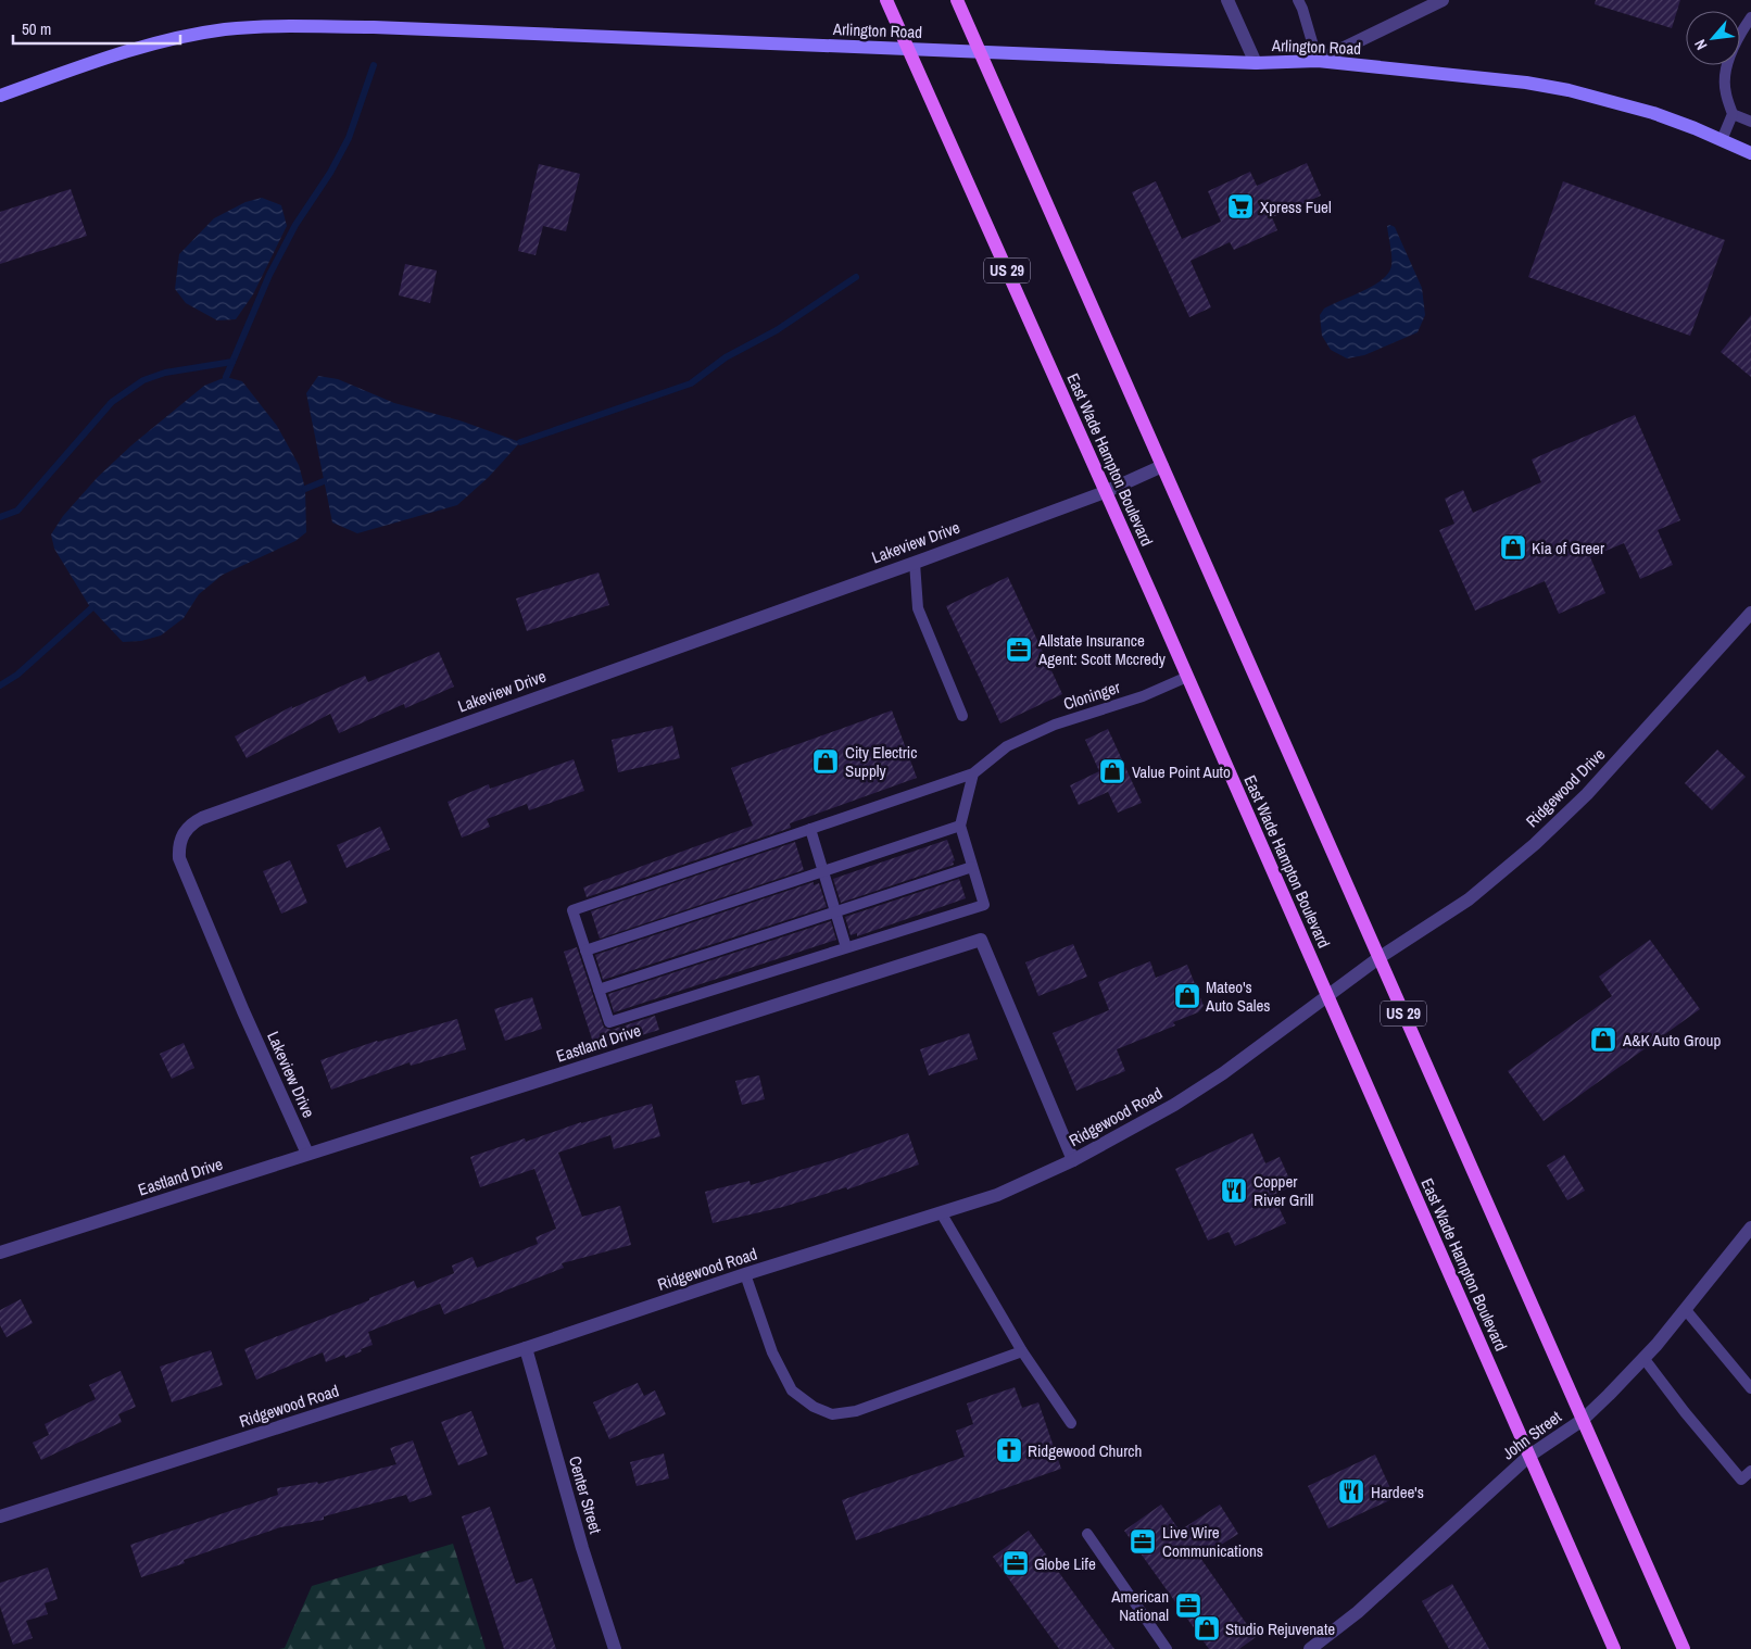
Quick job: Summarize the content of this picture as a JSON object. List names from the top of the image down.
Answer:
{
  "streets": {
    "main road": ["Arlington Road", "US 29", "East Wade Hampton Boulevard"],
    "street": [
      "Lakeview Drive",
      "Ridgewood Drive",
      "Eastland Drive",
      "Ridgewood Road",
      "John Street",
      "Center Street"
    ],
    "lane": ["Cloninger"]
  },
  "crossings": [
    ["Arlington Road", "US 29"],
    ["Arlington Road", "East Wade Hampton Boulevard"],
    ["US 29", "Lakeview Drive"],
    ["US 29", "Ridgewood Drive"],
    ["US 29", "Ridgewood Road"],
    ["US 29", "John Street"],
    ["East Wade Hampton Boulevard", "Lakeview Drive"],
    ["East Wade Hampton Boulevard", "Cloninger"],
    ["East Wade Hampton Boulevard", "Ridgewood Road"],
    ["East Wade Hampton Boulevard", "John Street"],
    ["Lakeview Drive", "Eastland Drive"],
    ["Ridgewood Drive", "Ridgewood Road"],
    ["Eastland Drive", "Ridgewood Road"],
    ["Ridgewood Road", "Center Street"]
  ],
  "places": {
    "supermarket": ["Xpress Fuel"],
    "shop": [
      "Kia of Greer",
      "City Electric Supply",
      "Value Point Auto",
      "Mateo's Auto Sales",
      "A&K Auto Group",
      "Studio Rejuvenate"
    ],
    "office": [
      "Allstate Insurance Agent: Scott Mccredy",
      "Live Wire Communications",
      "Globe Life",
      "American National"
    ],
    "restaurant": ["Copper River Grill", "Hardee's"],
    "church": ["Ridgewood Church"]
  },
  "scale_bar": "50 m",
  "north": "bottom left"
}
